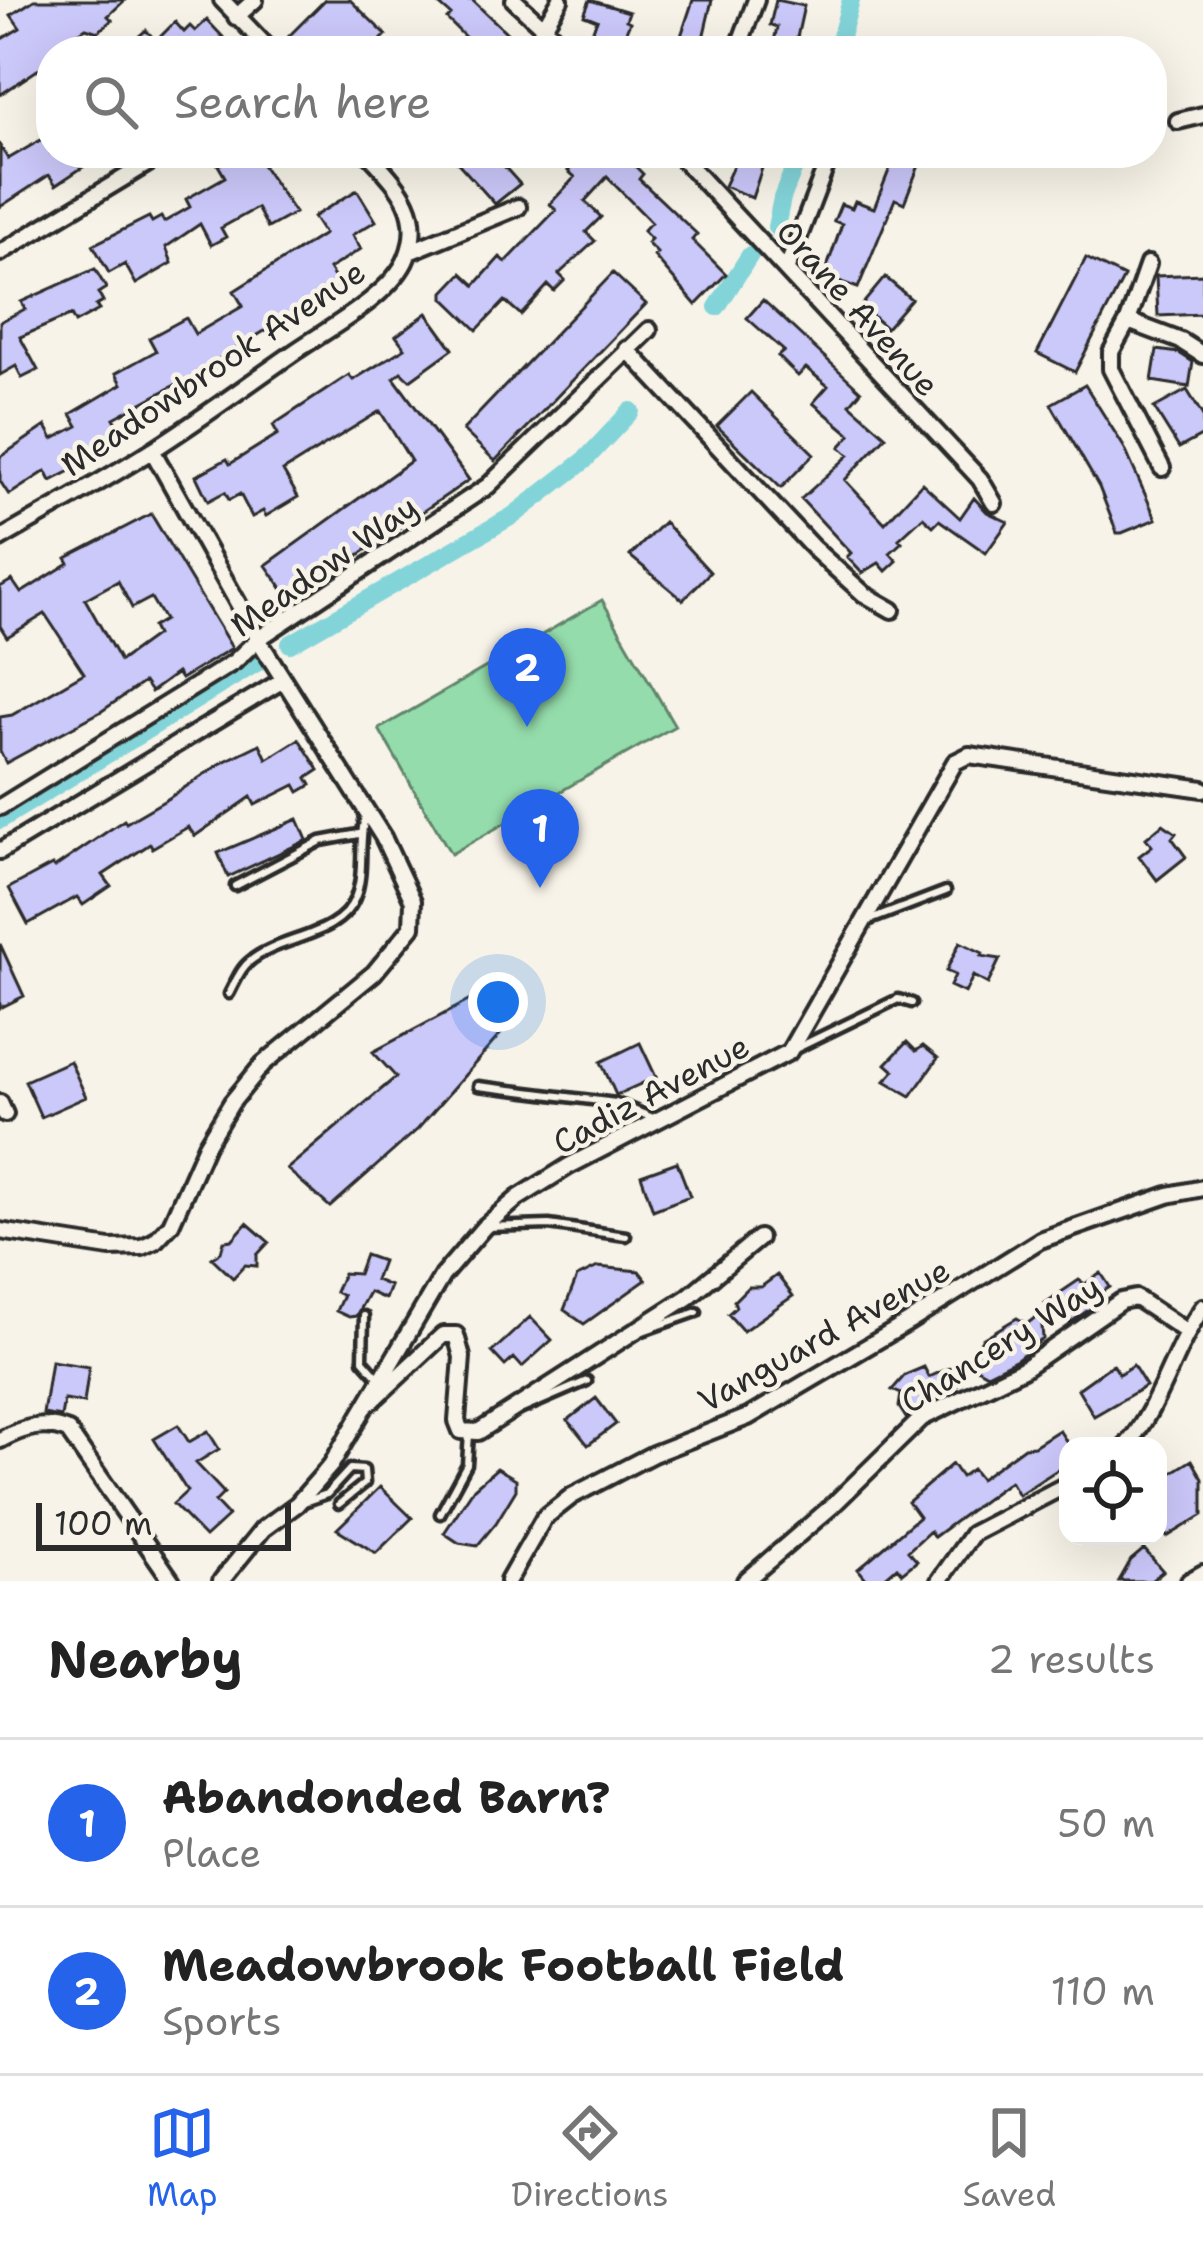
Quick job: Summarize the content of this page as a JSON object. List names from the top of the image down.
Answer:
{
  "streets": {
    "street": [
      "Orane Avenue",
      "Meadowbrook Avenue",
      "Meadow Way",
      "Cadiz Avenue",
      "Vanguard Avenue",
      "Chancery Way"
    ]
  },
  "scale_bar": "100 m",
  "page": {
    "search": "Search here",
    "pins": ["2", "1"],
    "scale": "100 m",
    "heading": ["Nearby", "2 results"],
    "list": [
      {
        "mark": "1",
        "name": "Abandonded Barn?",
        "note": "Place",
        "value": "50 m"
      },
      {
        "mark": "2",
        "name": "Meadowbrook Football Field",
        "note": "Sports",
        "value": "110 m"
      }
    ],
    "nav": ["Map", "Directions", "Saved"]
  }
}
